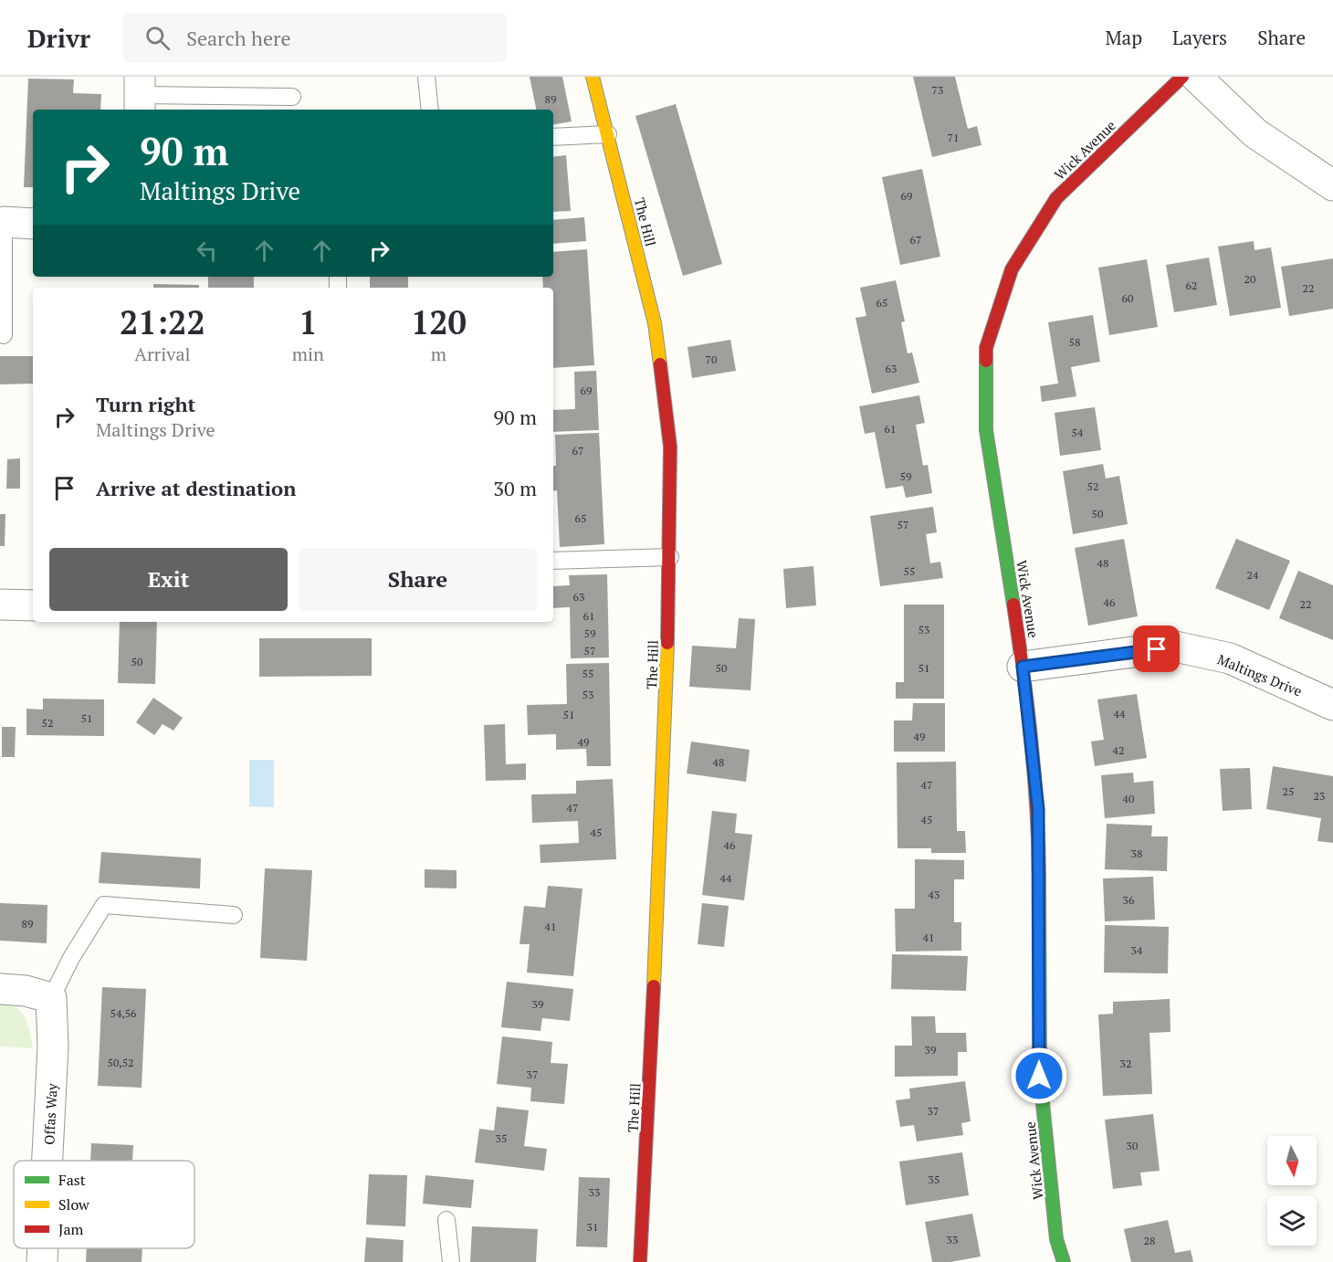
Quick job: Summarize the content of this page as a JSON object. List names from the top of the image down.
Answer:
{
  "streets": {
    "street": [
      "Wick Avenue",
      "The Hill",
      "Maltings Drive",
      "Offas Way"
    ]
  },
  "crossings": [
    ["Wick Avenue", "Maltings Drive"]
  ],
  "house_numbers": [
    "73",
    "89",
    "71",
    "69",
    "67",
    "20",
    "62",
    "22",
    "60",
    "65",
    "58",
    "70",
    "63",
    "69",
    "61",
    "54",
    "67",
    "59",
    "52",
    "50",
    "65",
    "57",
    "48",
    "55",
    "24",
    "63",
    "46",
    "22",
    "61",
    "53",
    "59",
    "57",
    "50",
    "50",
    "51",
    "55",
    "53",
    "44",
    "51",
    "51",
    "52",
    "49",
    "49",
    "42",
    "48",
    "47",
    "25",
    "23",
    "40",
    "47",
    "45",
    "45",
    "46",
    "38",
    "44",
    "43",
    "36",
    "89",
    "41",
    "41",
    "34",
    "39",
    "54,56",
    "39",
    "50,52",
    "32",
    "37",
    "37",
    "35",
    "30",
    "35",
    "33",
    "31",
    "33",
    "28"
  ],
  "legend": ["Fast", "Slow", "Jam"],
  "north": "bottom",
  "page": {
    "header": "Drivr",
    "search": "Search here",
    "nav": ["Map", "Layers", "Share"],
    "turn": ["90 m", "Maltings Drive"],
    "eta": [
      "21:22",
      "Arrival",
      "1",
      "min",
      "120",
      "m"
    ],
    "list": [
      {
        "name": "Turn right",
        "note": "Maltings Drive",
        "value": "90 m"
      },
      {
        "name": "Arrive at destination",
        "value": "30 m"
      }
    ],
    "buttons": ["Exit", "Share"]
  }
}
